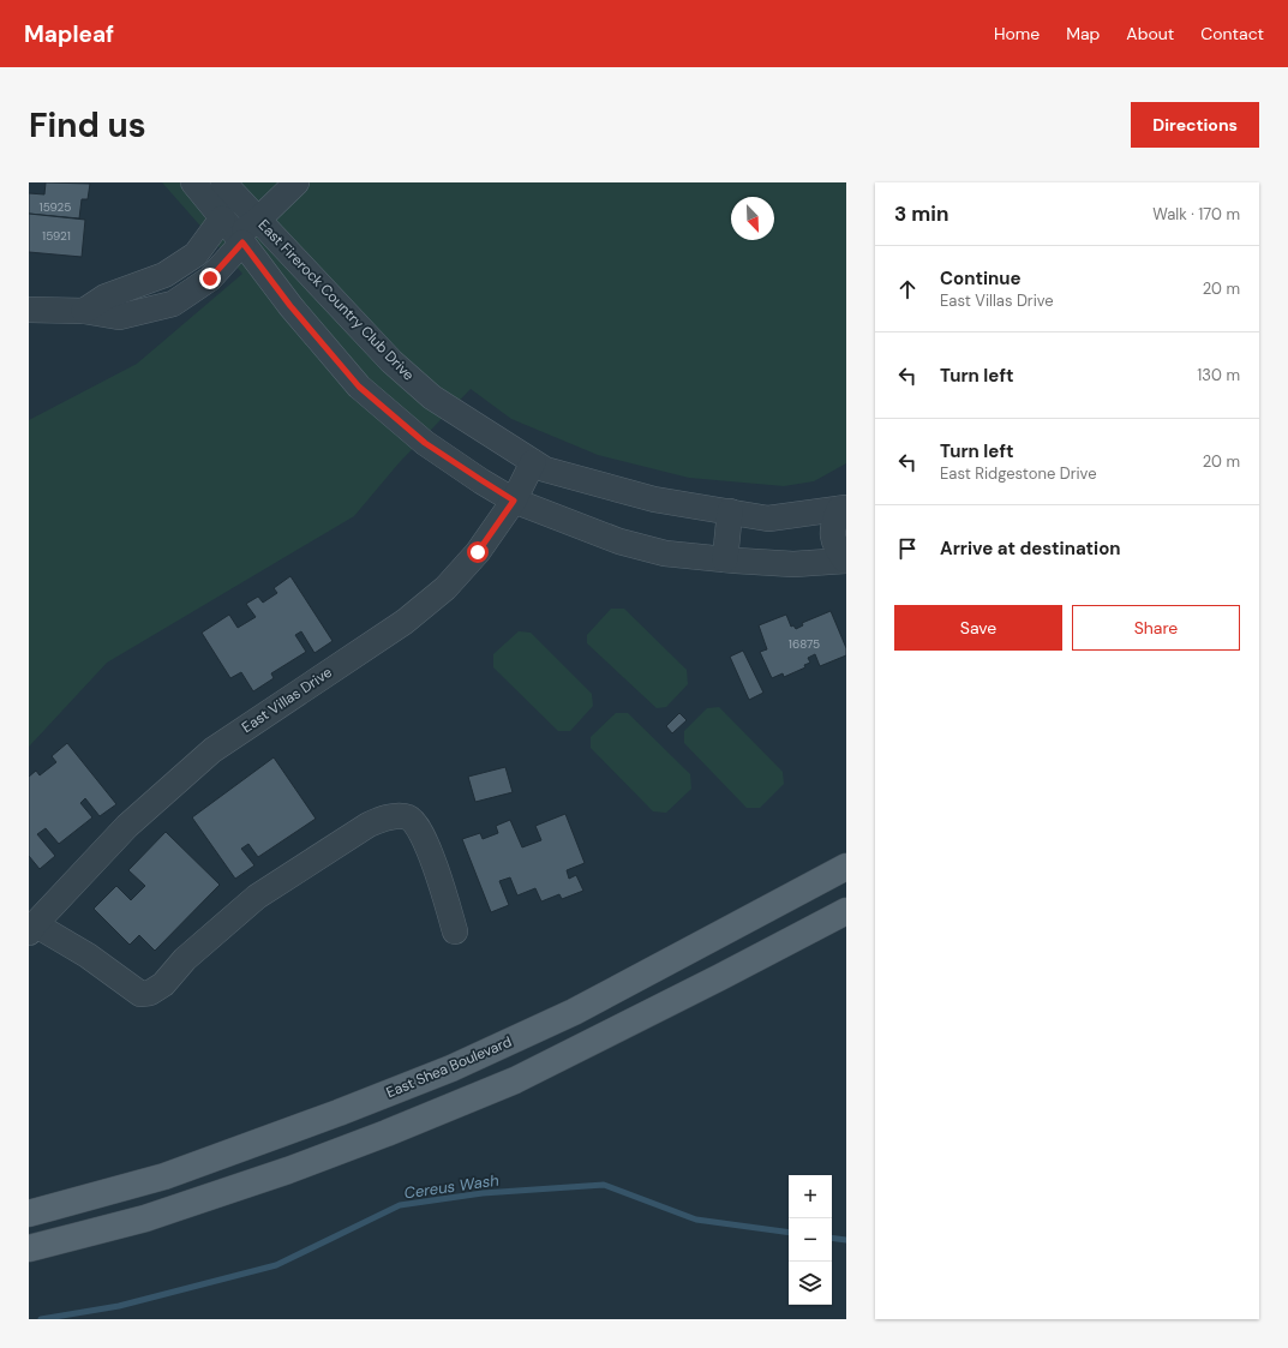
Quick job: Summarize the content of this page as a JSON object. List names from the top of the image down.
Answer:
{
  "streets": {
    "main road": ["East Shea Boulevard"],
    "street": ["East Firerock Country Club Drive", "East Villas Drive"]
  },
  "crossings": [
    ["East Firerock Country Club Drive", "East Villas Drive"]
  ],
  "water": ["Cereus Wash"],
  "house_numbers": ["15925", "15921", "16875"],
  "north": "bottom right",
  "page": {
    "header": "Mapleaf",
    "nav": [
      "Home",
      "Map",
      "About",
      "Contact"
    ],
    "buttons": [
      "Directions",
      ["Save", "Share"]
    ],
    "title": "Find us",
    "heading": ["3 min", "Walk · 170 m"],
    "list": [
      ["Continue", "East Villas Drive", "20 m"],
      ["Turn left", "130 m"],
      ["Turn left", "East Ridgestone Drive", "20 m"],
      "Arrive at destination"
    ],
    "map_buttons": ["+", "−"]
  }
}
